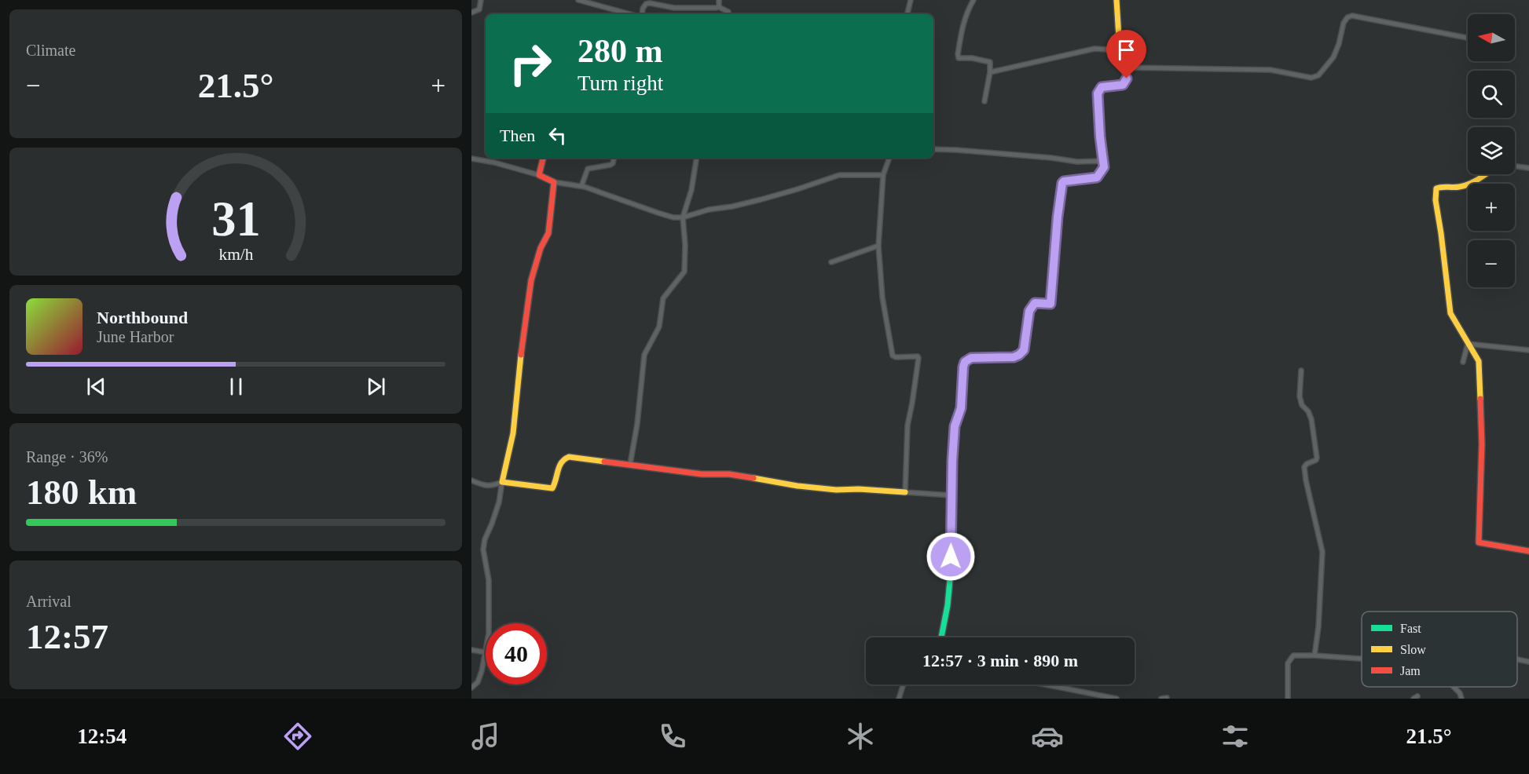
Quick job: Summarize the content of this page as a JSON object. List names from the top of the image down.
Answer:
{
  "legend": ["Fast", "Slow", "Jam"],
  "north": "left",
  "page": {
    "tile": [
      "Climate",
      ["Range · 36%", "180 km"],
      ["Arrival", "12:57"]
    ],
    "map_buttons": ["+", "−"],
    "turn": ["280 m", "Turn right"],
    "heat": ["−", "21.5°", "+"],
    "then": "Then",
    "song": ["Northbound", "June Harbor"],
    "limit": "40",
    "trip": "12:57 · 3 min · 890 m",
    "tabs": ["12:54", "21.5°"],
    "gauge": ["31", "km/h"]
  }
}
